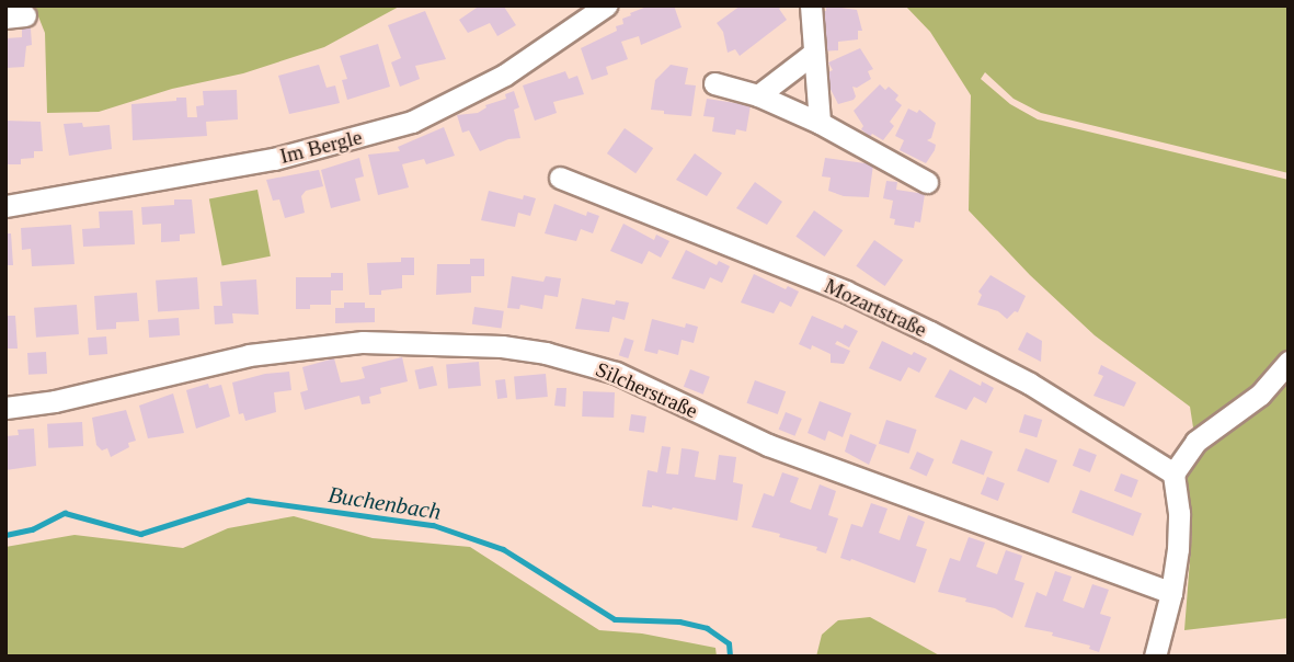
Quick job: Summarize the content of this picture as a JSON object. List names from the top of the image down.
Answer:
{
  "streets": {
    "street": ["Im Bergle", "Mozartstraße", "Silcherstraße"]
  },
  "water": ["Buchenbach"]
}
